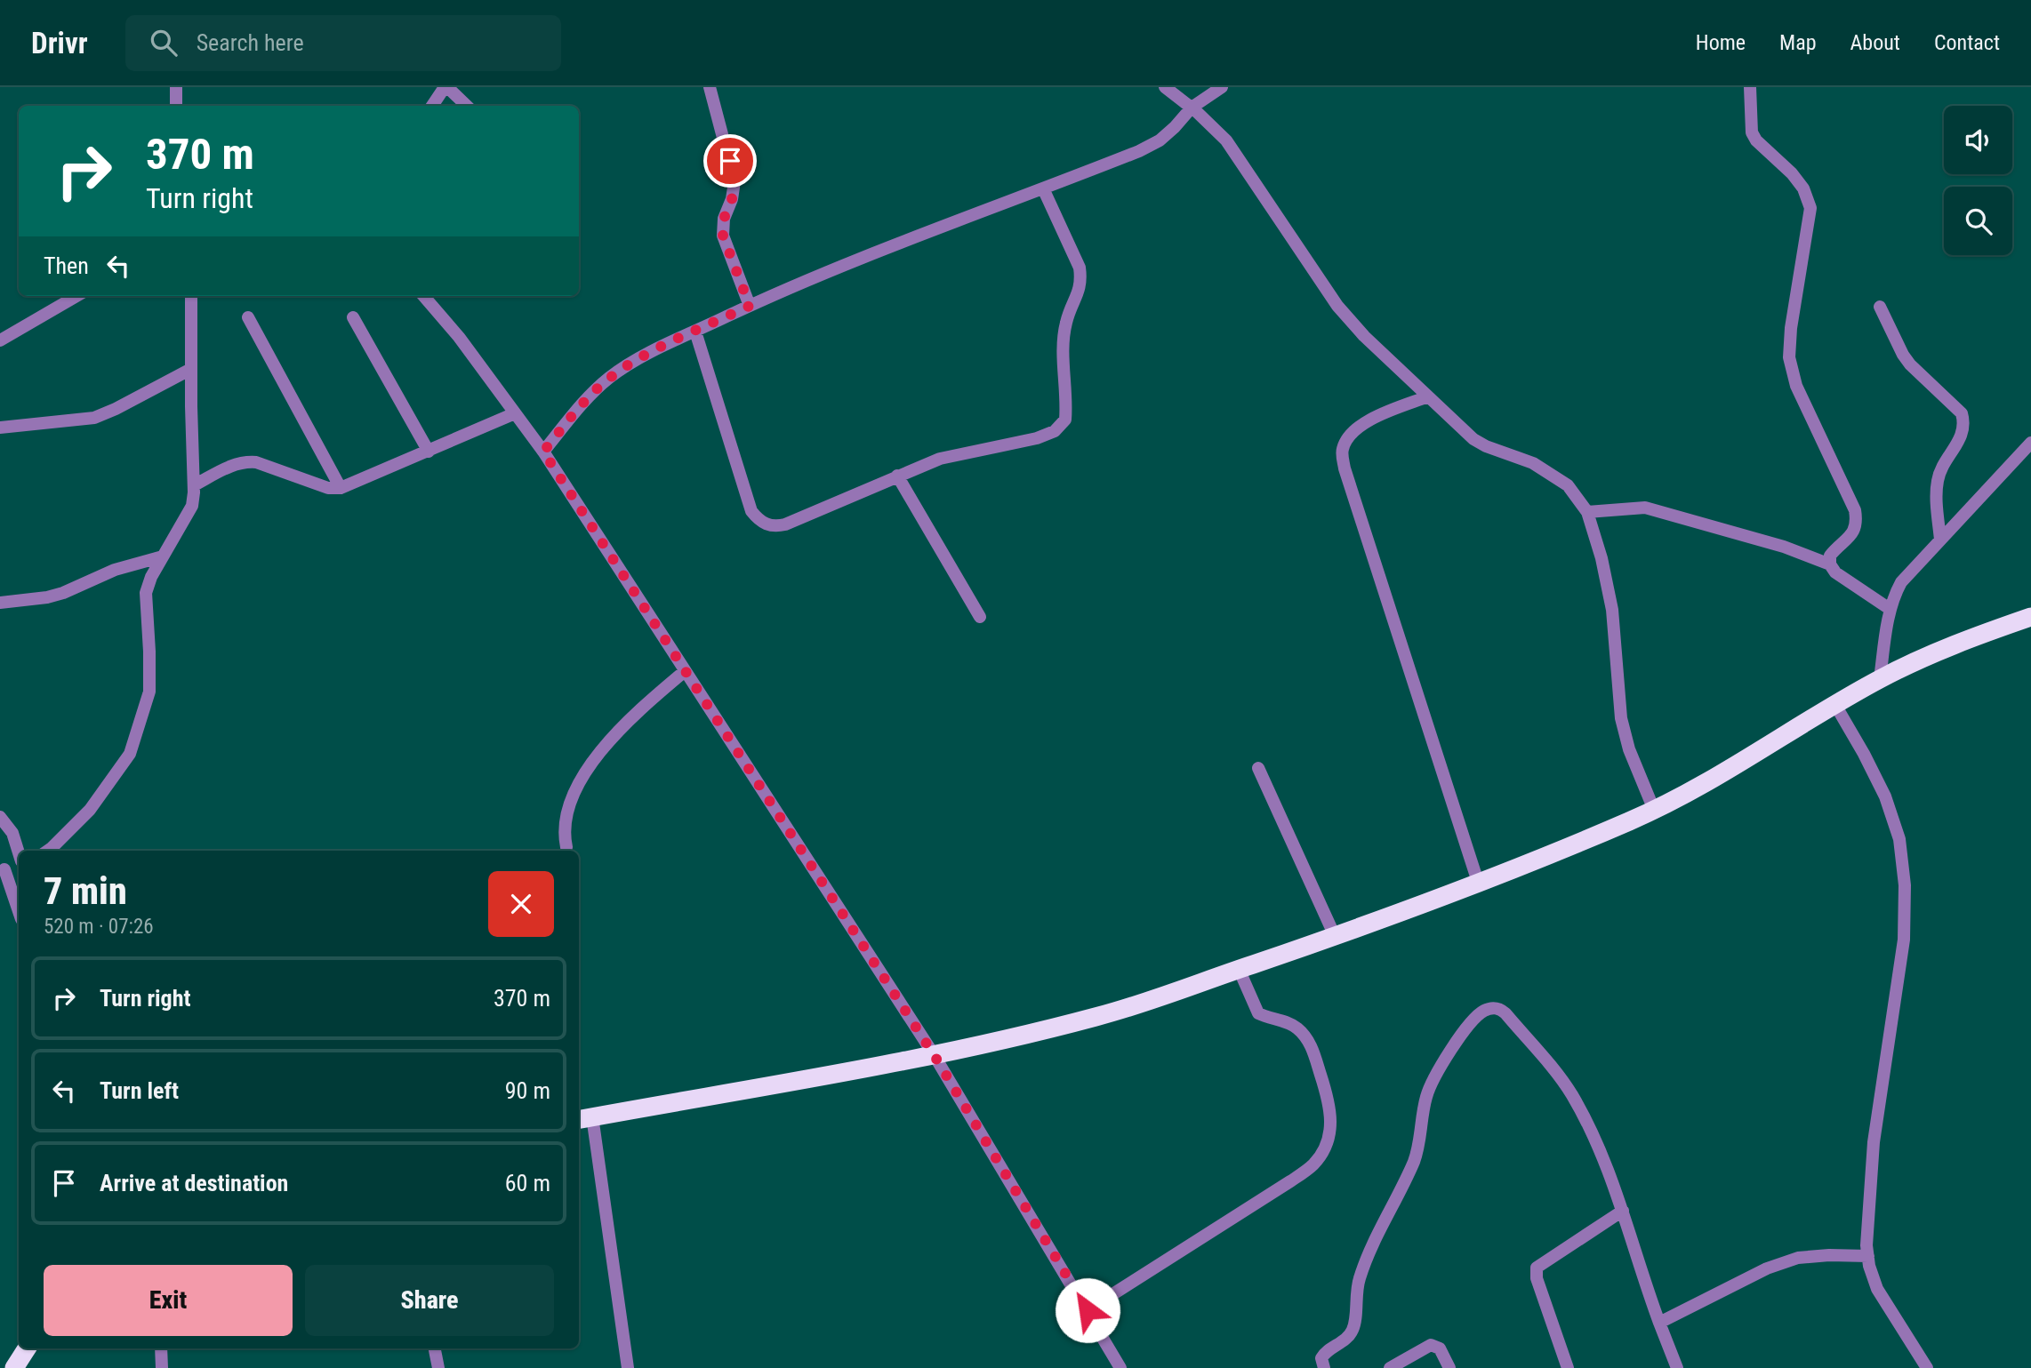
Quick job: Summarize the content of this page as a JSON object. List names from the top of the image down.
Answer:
{
  "page": {
    "header": "Drivr",
    "search": "Search here",
    "nav": [
      "Home",
      "Map",
      "About",
      "Contact"
    ],
    "turn": ["370 m", "Turn right"],
    "then": "Then",
    "heading": ["7 min", "520 m · 07:26"],
    "list": [
      {
        "name": "Turn right",
        "value": "370 m"
      },
      {
        "name": "Turn left",
        "value": "90 m"
      },
      {
        "name": "Arrive at destination",
        "value": "60 m"
      }
    ],
    "buttons": ["Exit", "Share"]
  }
}
